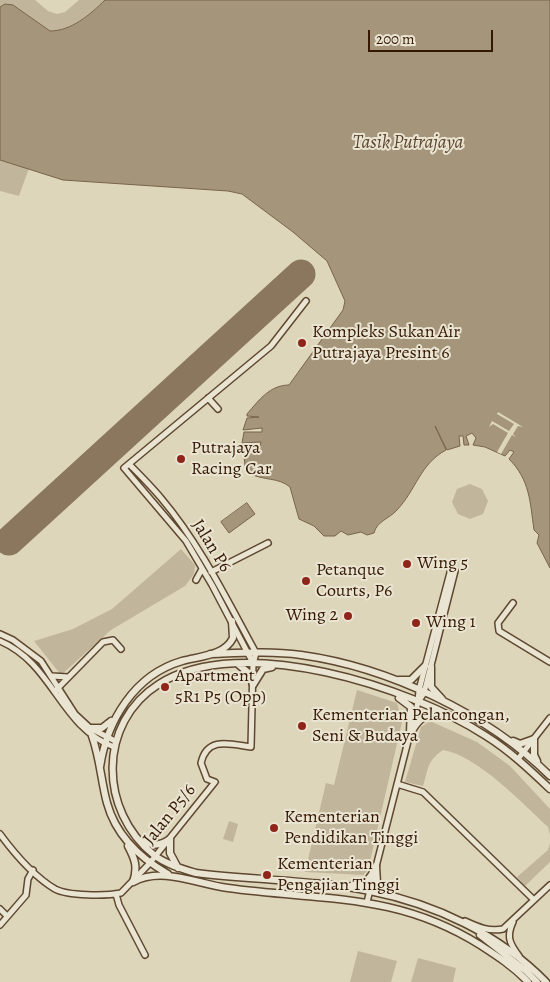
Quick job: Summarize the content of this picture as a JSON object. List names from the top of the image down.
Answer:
{
  "streets": {
    "street": ["Jalan P6", "Jalan P5/6"]
  },
  "crossings": [
    ["Jalan P6", "Jalan P5/6"]
  ],
  "water": ["Tasik Putrajaya"],
  "places": [
    "Kompleks Sukan Air Putrajaya Presint 6",
    "Putrajaya Racing Car",
    "Wing 5",
    "Petanque Courts, P6",
    "Wing 2",
    "Wing 1",
    "Apartment 5R1 P5 (Opp)",
    "Kementerian Pelancongan, Seni & Budaya",
    "Kementerian Pendidikan Tinggi",
    "Kementerian Pengajian Tinggi"
  ],
  "scale_bar": "200 m"
}
